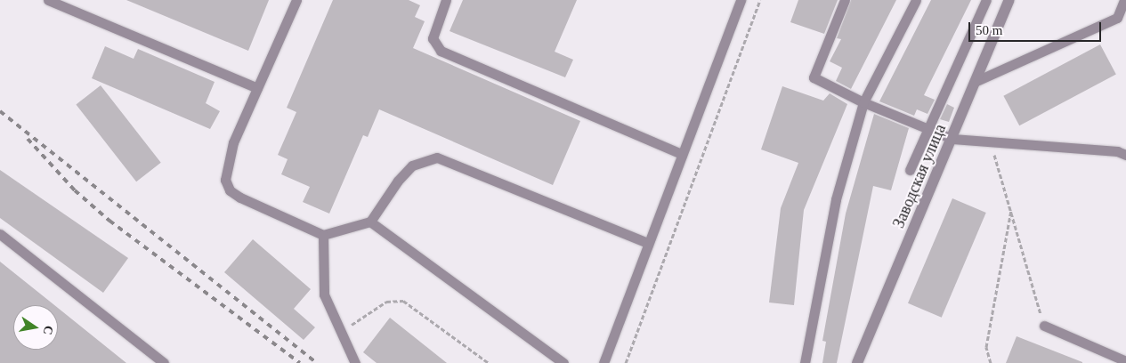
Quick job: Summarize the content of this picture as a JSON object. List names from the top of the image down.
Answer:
{
  "streets": {
    "street": ["Заводская улица"]
  },
  "scale_bar": "50 m",
  "north": "right"
}
